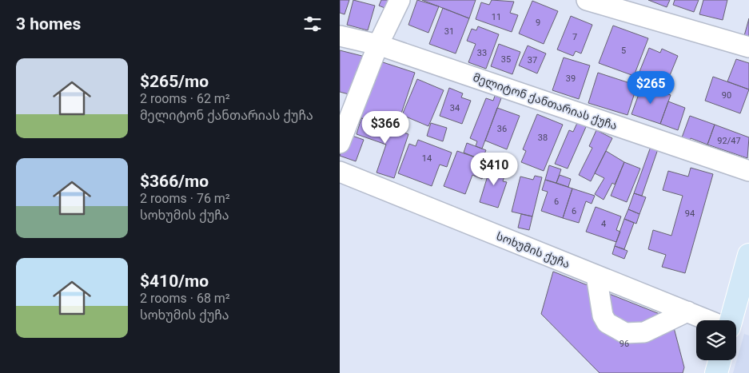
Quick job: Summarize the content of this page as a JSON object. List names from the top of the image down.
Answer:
{
  "streets": {
    "street": ["მელიტონ ქანთარიას ქუჩა", "სოხუმის ქუჩა"]
  },
  "house_numbers": [
    "11",
    "9",
    "31",
    "7",
    "5",
    "33",
    "35",
    "37",
    "39",
    "90",
    "34",
    "36",
    "38",
    "92/47",
    "14",
    "6",
    "6",
    "94",
    "4",
    "96"
  ],
  "page": {
    "heading": "3 homes",
    "list": [
      {
        "name": "$265/mo",
        "note": "2 rooms · 62 m² · მელიტონ ქანთარიას ქუჩა"
      },
      {
        "name": "$366/mo",
        "note": "2 rooms · 76 m² · სოხუმის ქუჩა"
      },
      {
        "name": "$410/mo",
        "note": "2 rooms · 68 m² · სოხუმის ქუჩა"
      }
    ],
    "price": ["$265", "$366", "$410"]
  }
}
